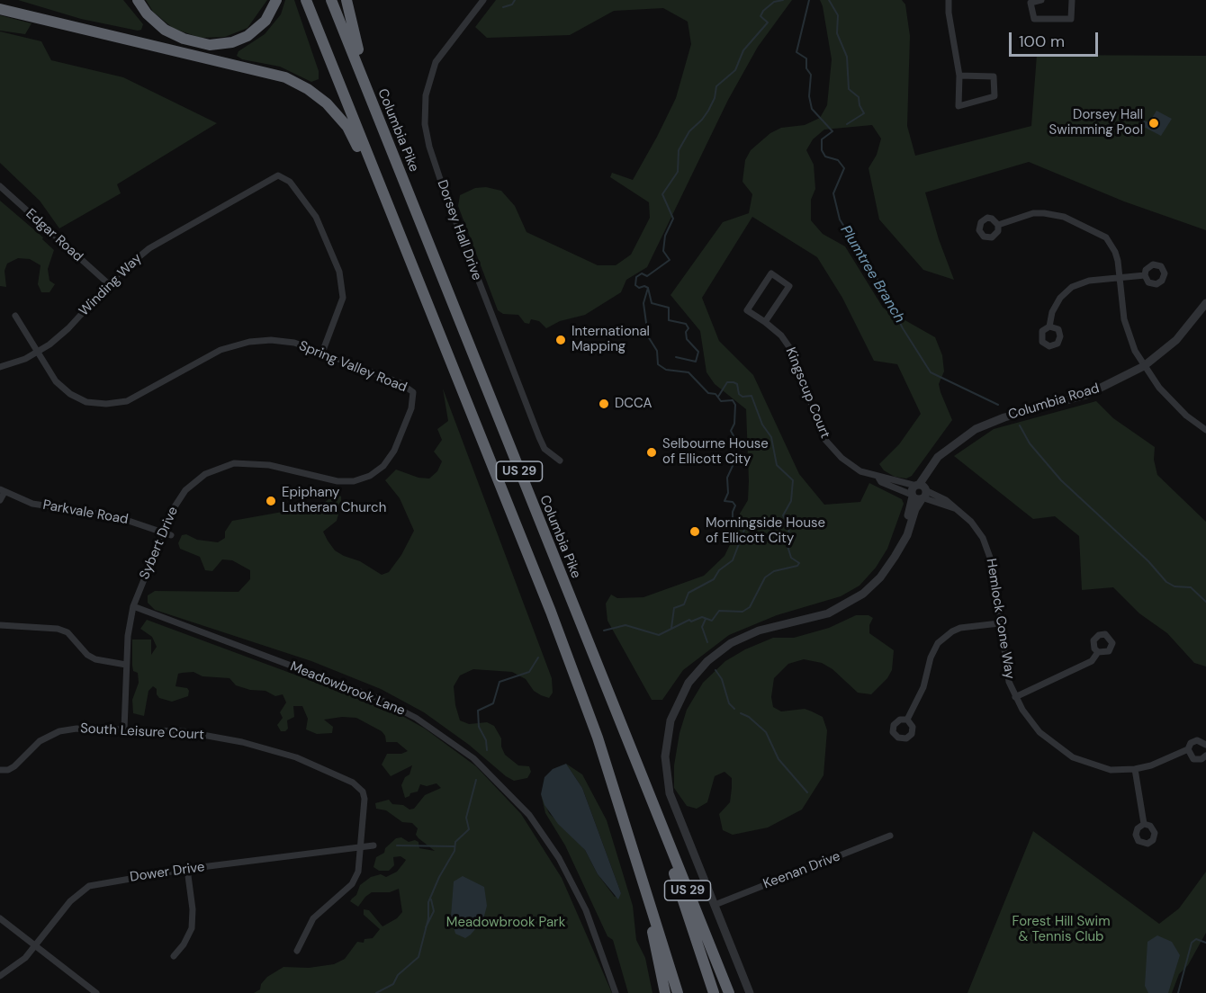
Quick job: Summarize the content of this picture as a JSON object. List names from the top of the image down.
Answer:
{
  "streets": {
    "highway": ["Columbia Pike", "US 29"],
    "street": [
      "Dorsey Hall Drive",
      "Edgar Road",
      "Winding Way",
      "Spring Valley Road",
      "Kingscup Court",
      "Columbia Road",
      "Parkvale Road",
      "Sybert Drive",
      "Hemlock Cone Way",
      "Meadowbrook Lane",
      "South Leisure Court",
      "Keenan Drive",
      "Dower Drive"
    ]
  },
  "crossings": [
    ["Edgar Road", "Winding Way"],
    ["Winding Way", "Spring Valley Road"],
    ["Spring Valley Road", "Sybert Drive"],
    ["Kingscup Court", "Columbia Road"],
    ["Kingscup Court", "Hemlock Cone Way"],
    ["Columbia Road", "Hemlock Cone Way"],
    ["Columbia Road", "Keenan Drive"],
    ["Parkvale Road", "Sybert Drive"],
    ["Sybert Drive", "Meadowbrook Lane"],
    ["Sybert Drive", "South Leisure Court"],
    ["South Leisure Court", "Dower Drive"]
  ],
  "water": ["Plumtree Branch"],
  "parks": ["Forest Hill Swim & Tennis Club", "Meadowbrook Park"],
  "places": [
    "Dorsey Hall Swimming Pool",
    "International Mapping",
    "DCCA",
    "Selbourne House of Ellicott City",
    "Epiphany Lutheran Church",
    "Morningside House of Ellicott City"
  ],
  "scale_bar": "100 m"
}
